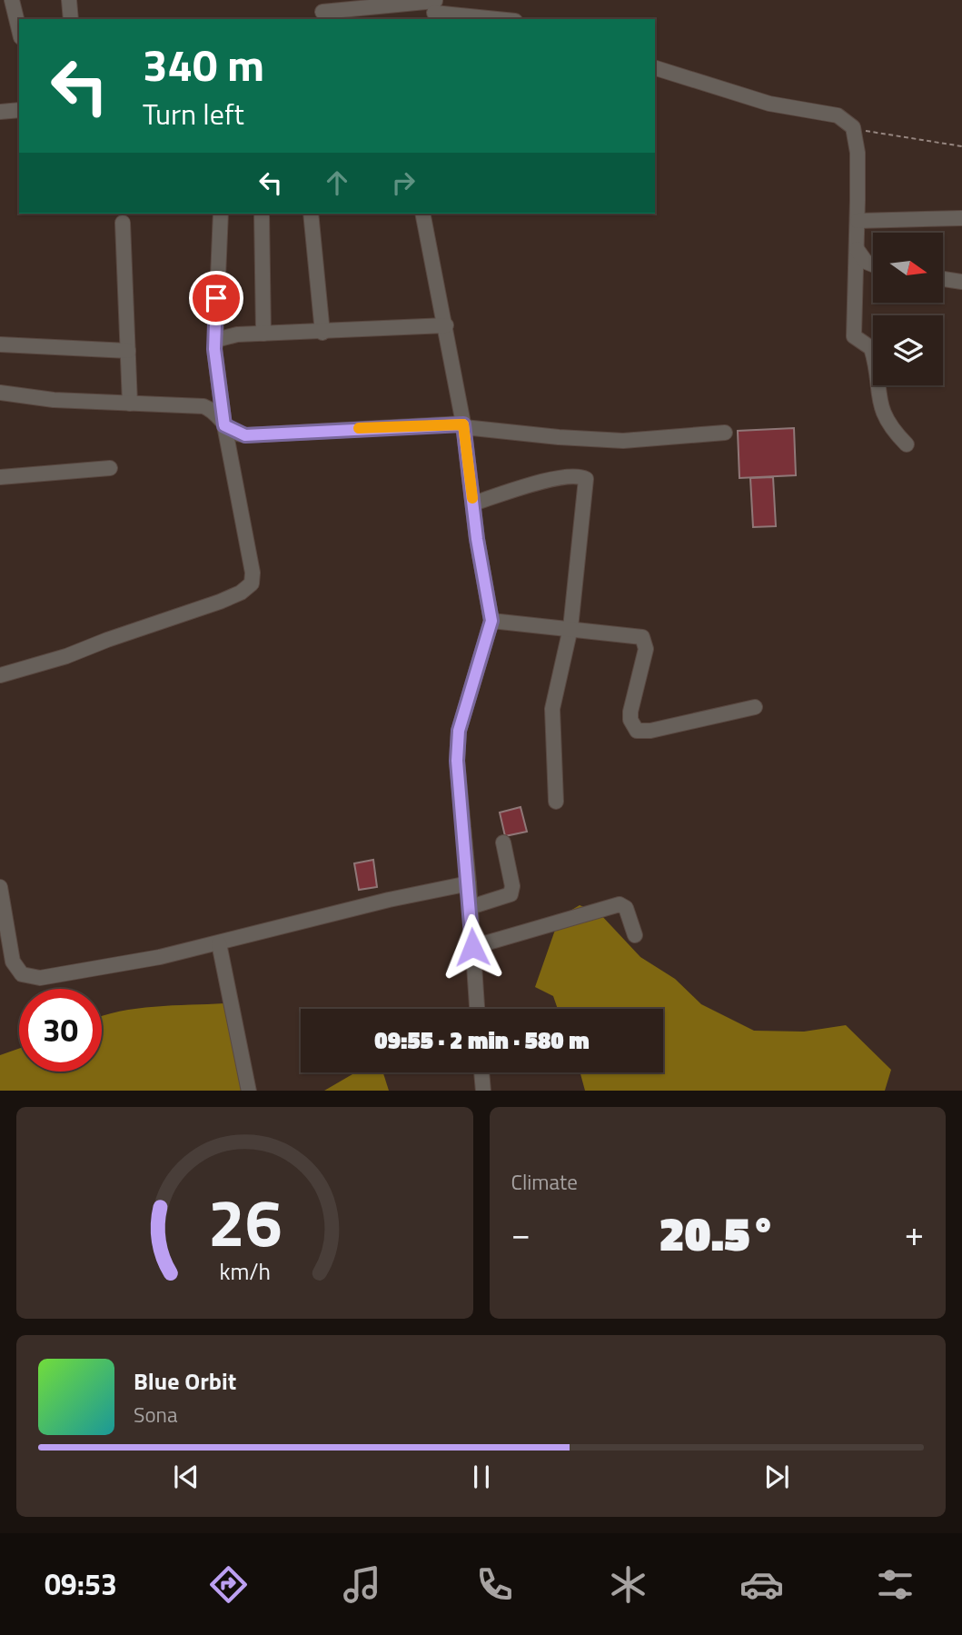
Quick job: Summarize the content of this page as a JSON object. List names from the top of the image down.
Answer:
{
  "north": "right",
  "page": {
    "turn": ["340 m", "Turn left"],
    "limit": "30",
    "trip": "09:55 · 2 min · 580 m",
    "tile": "Climate",
    "heat": ["−", "20.5°", "+"],
    "song": ["Blue Orbit", "Sona"],
    "tabs": "09:53",
    "gauge": ["26", "km/h"]
  }
}
